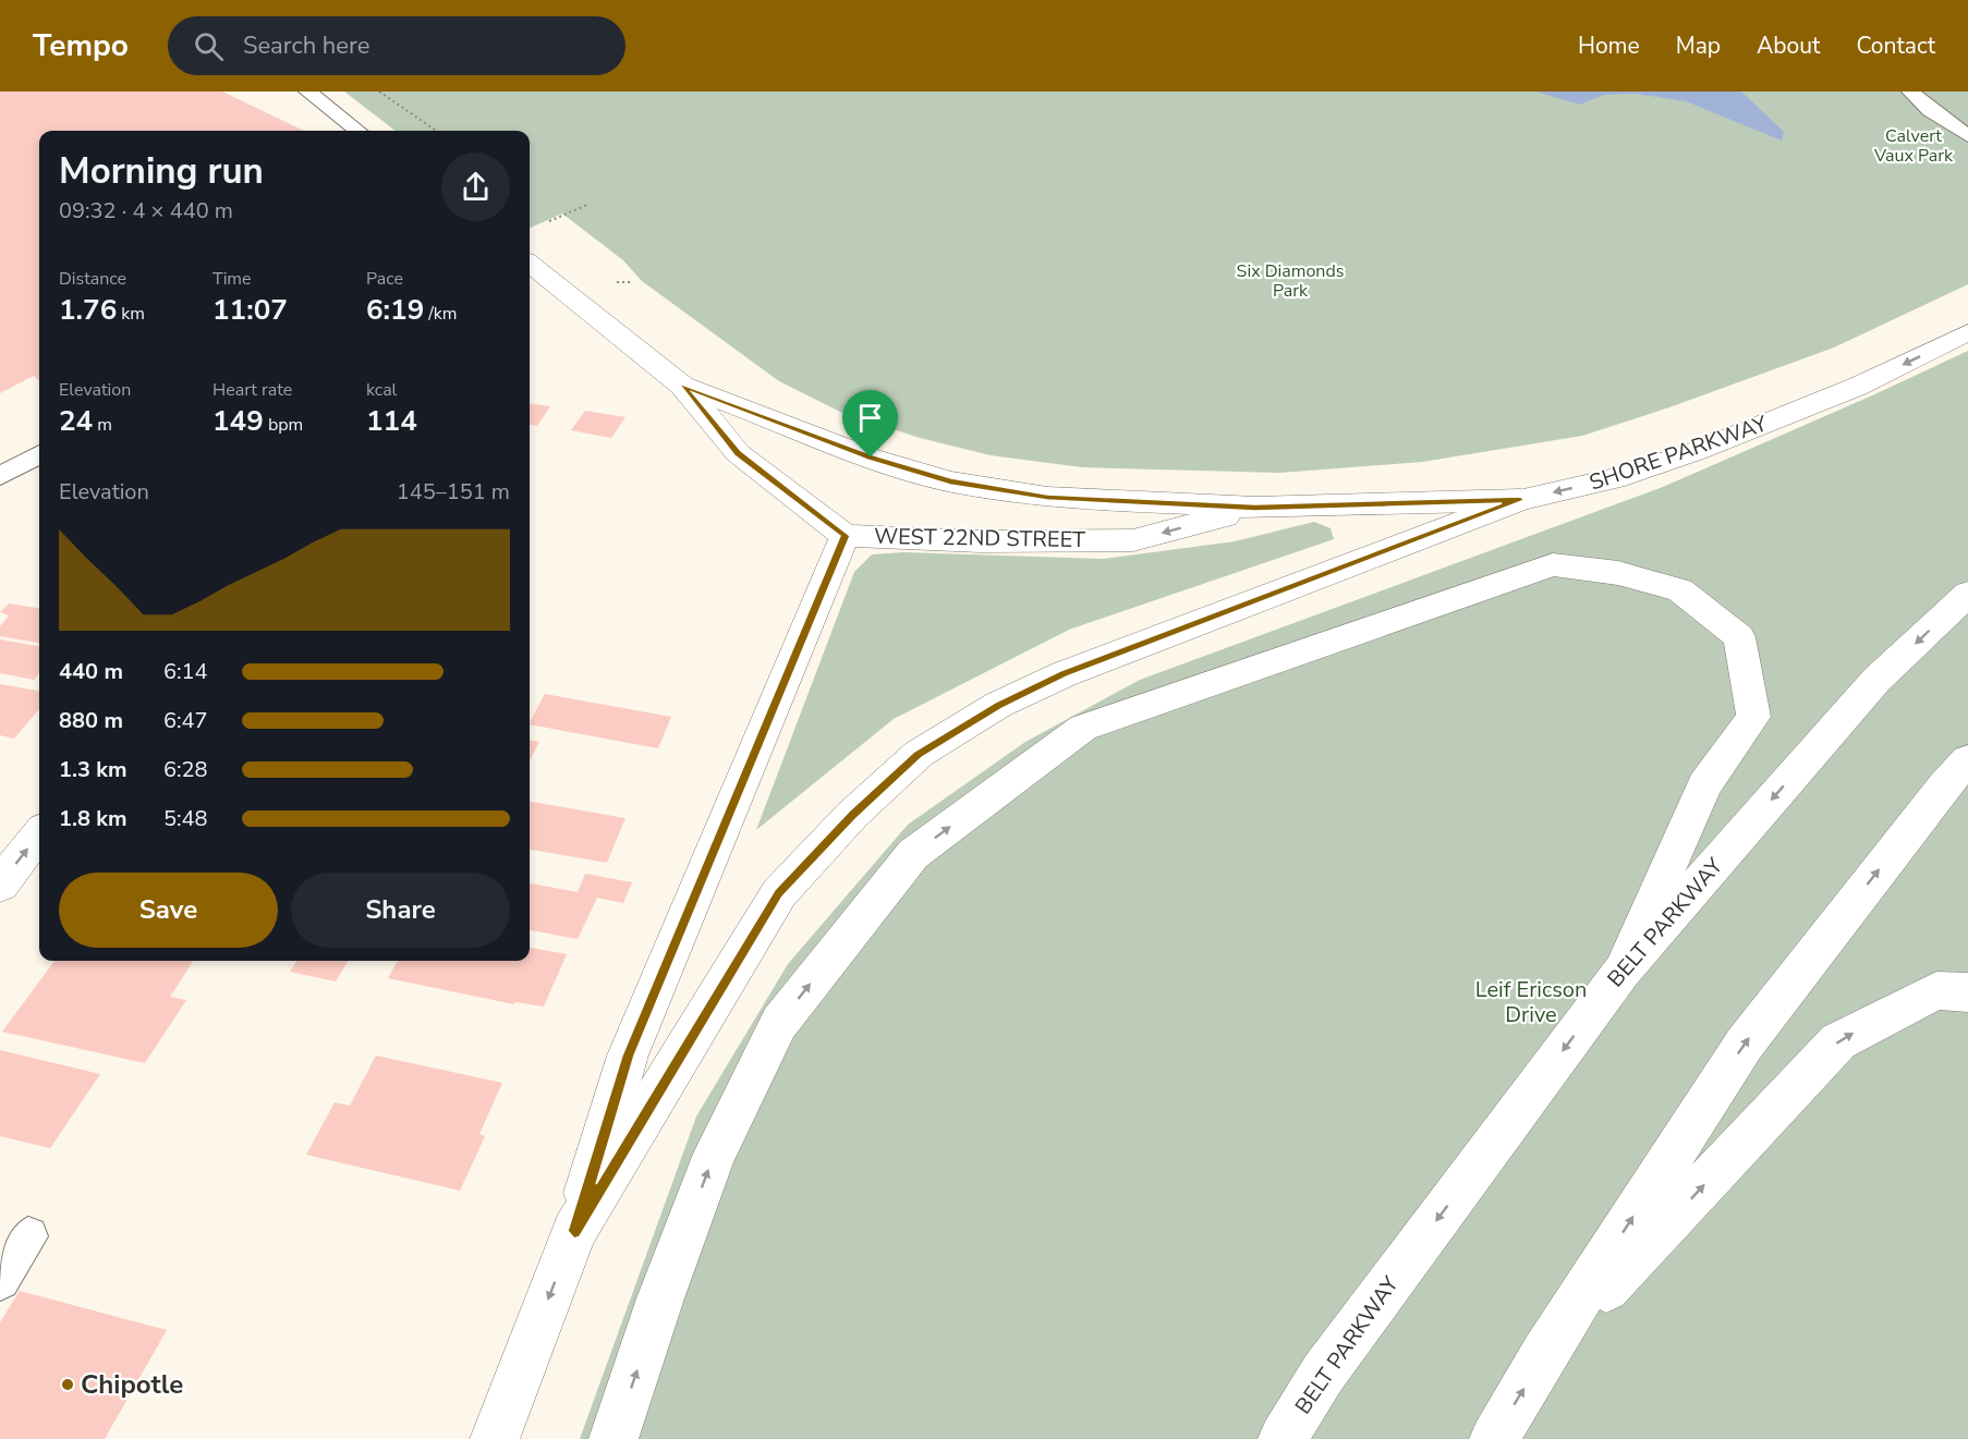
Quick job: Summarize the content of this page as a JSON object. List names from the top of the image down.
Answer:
{
  "streets": {
    "main road": ["SHORE PARKWAY", "WEST 22ND STREET", "BELT PARKWAY"]
  },
  "crossings": [
    ["SHORE PARKWAY", "WEST 22ND STREET"]
  ],
  "parks": ["Calvert Vaux Park", "Six Diamonds Park", "Leif Ericson Drive"],
  "places": ["Chipotle"],
  "page": {
    "header": "Tempo",
    "search": "Search here",
    "nav": [
      "Home",
      "Map",
      "About",
      "Contact"
    ],
    "heading": ["Morning run", "09:32 · 4 × 440 m"],
    "stats": [
      ["Distance", "1.76 km"],
      ["Time", "11:07"],
      ["Pace", "6:19 /km"],
      ["Elevation", "24 m"],
      ["Heart rate", "149 bpm"],
      ["kcal", "114"]
    ],
    "chart": ["Elevation", "145–151 m"],
    "list": [
      {
        "name": "440 m",
        "note": "6:14"
      },
      {
        "name": "880 m",
        "note": "6:47"
      },
      {
        "name": "1.3 km",
        "note": "6:28"
      },
      {
        "name": "1.8 km",
        "note": "5:48"
      }
    ],
    "buttons": ["Save", "Share"]
  }
}
